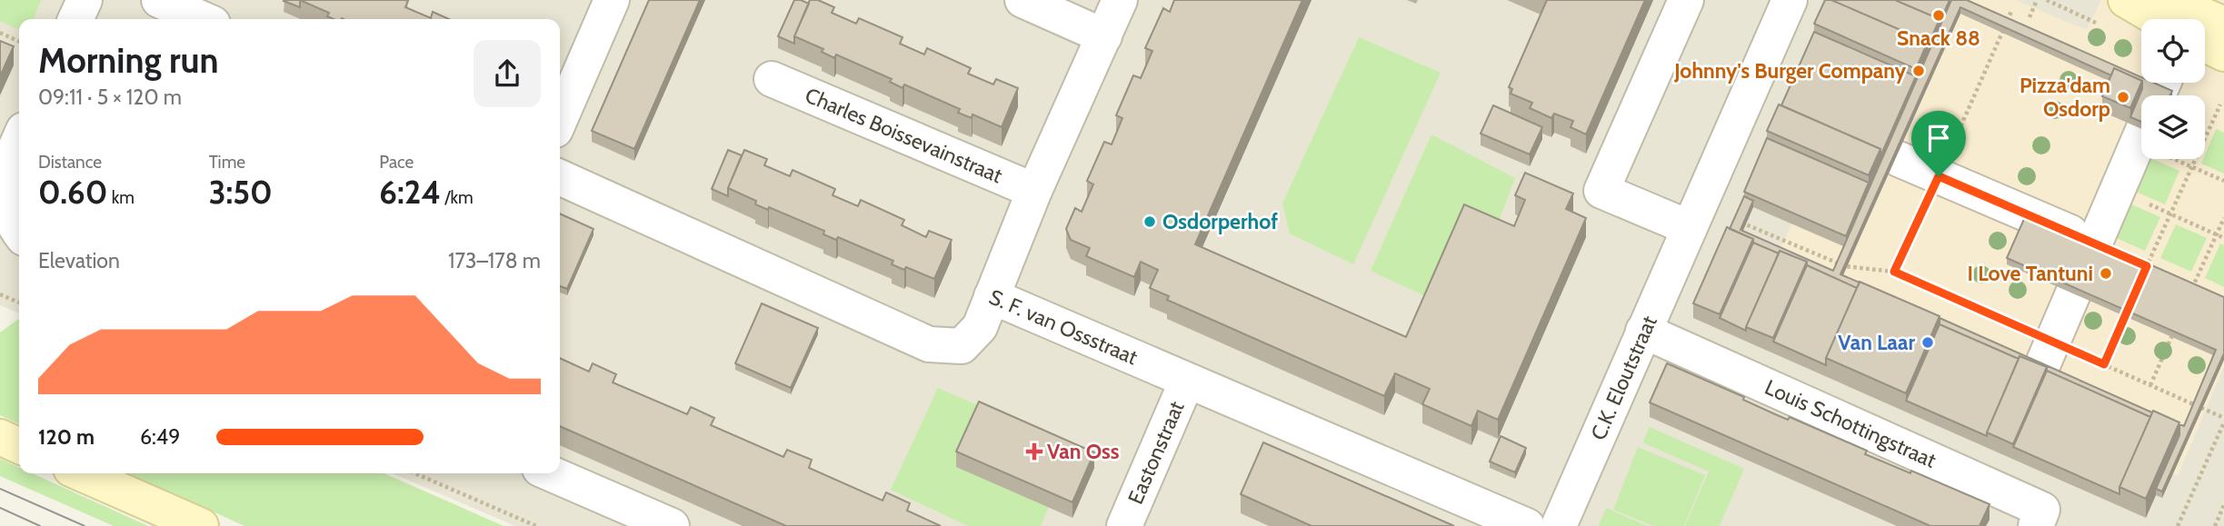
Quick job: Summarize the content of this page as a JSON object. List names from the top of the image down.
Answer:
{
  "streets": {
    "street": [
      "Charles Boissevainstraat",
      "S. F. van Ossstraat",
      "C.K. Eloutstraat",
      "Louis Schottingstraat",
      "Eastonstraat"
    ]
  },
  "crossings": [
    ["S. F. van Ossstraat", "Eastonstraat"],
    ["C.K. Eloutstraat", "Louis Schottingstraat"]
  ],
  "places": {
    "other": [
      "Snack 88",
      "Johnny's Burger Company",
      "Pizza'dam Osdorp",
      "Osdorperhof",
      "I Love Tantuni",
      "Van Laar"
    ],
    "health": ["Van Oss"]
  },
  "page": {
    "heading": ["Morning run", "09:11 · 5 × 120 m"],
    "stats": [
      ["Distance", "0.60 km"],
      ["Time", "3:50"],
      ["Pace", "6:24 /km"]
    ],
    "chart": ["Elevation", "173–178 m"],
    "list": [
      {
        "name": "120 m",
        "note": "6:49"
      }
    ]
  }
}
